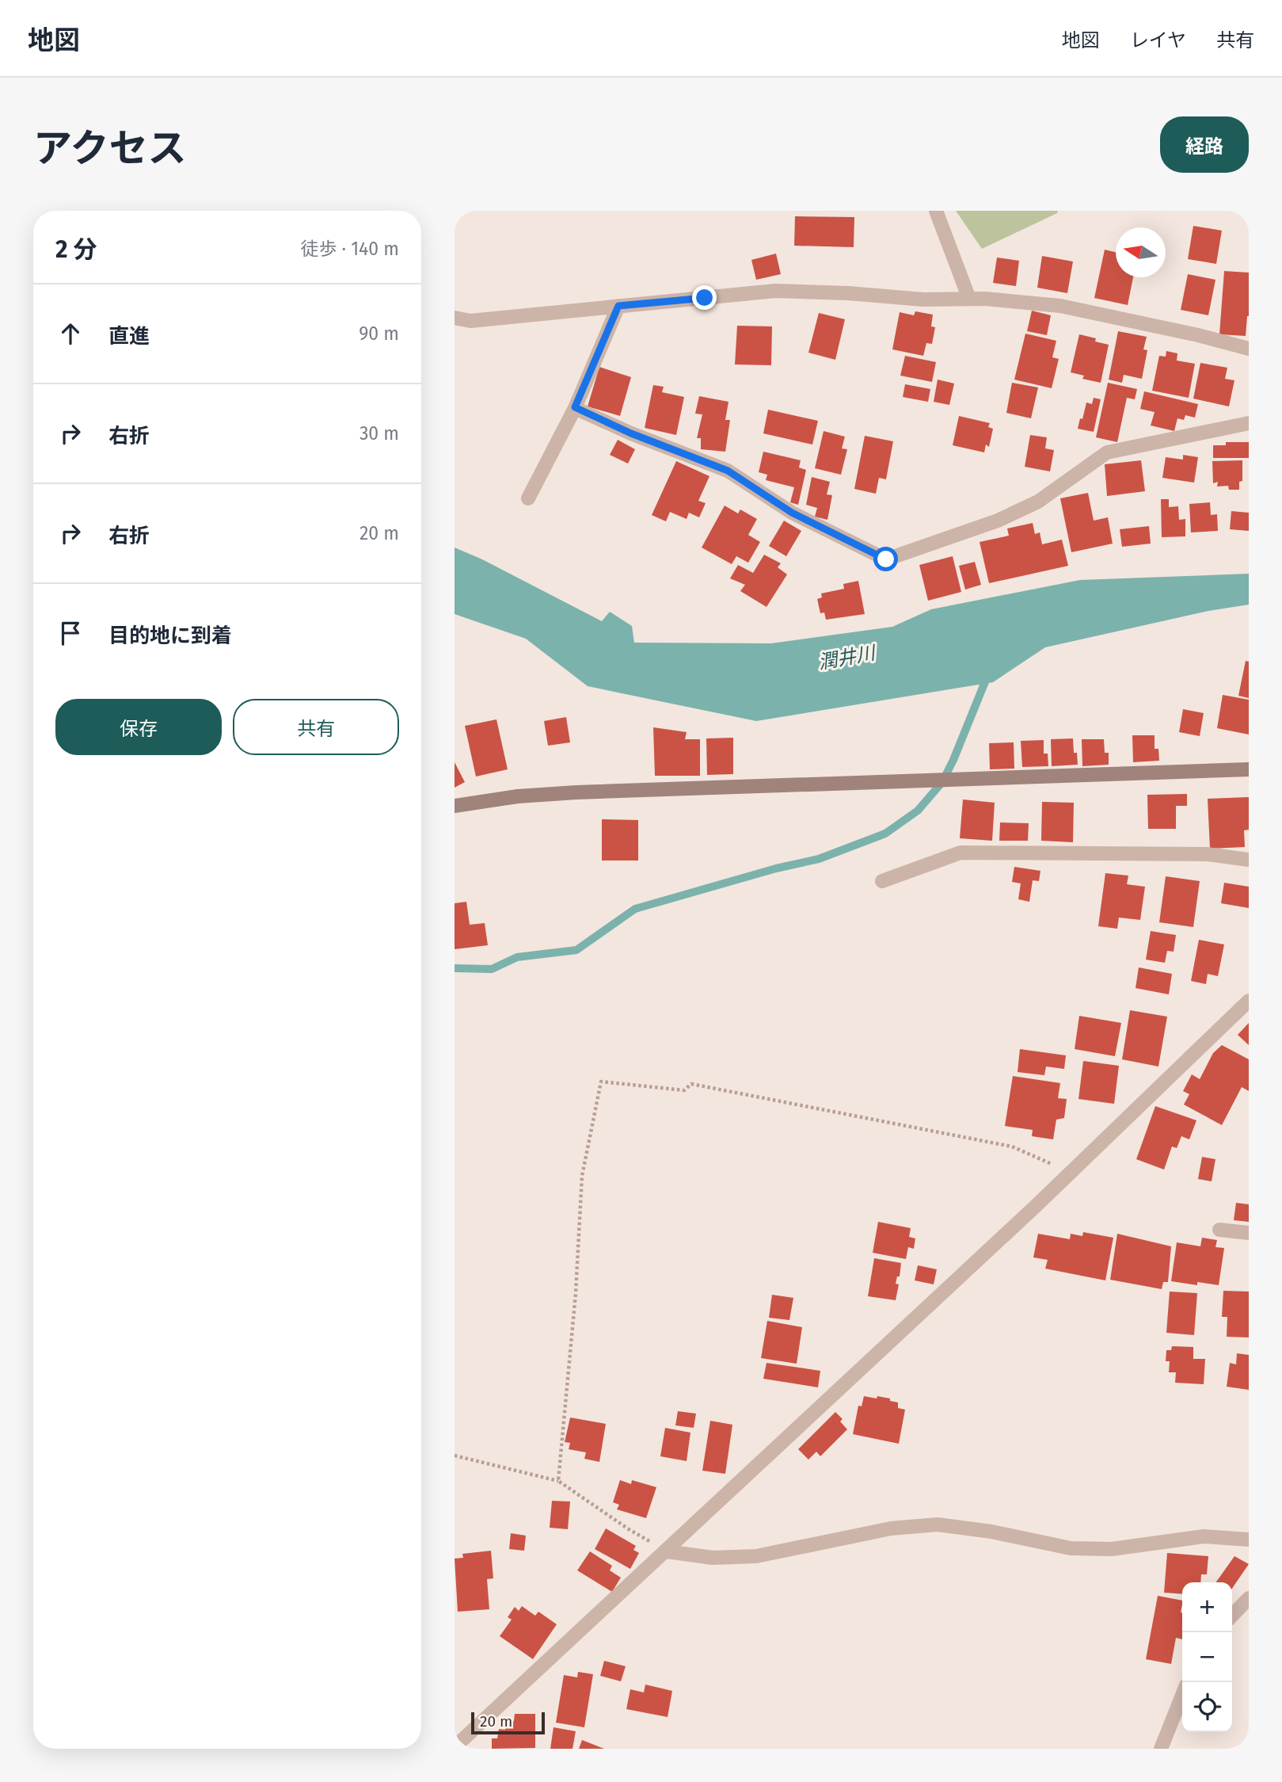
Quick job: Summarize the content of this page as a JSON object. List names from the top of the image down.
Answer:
{
  "water": ["潤井川"],
  "scale_bar": "20 m",
  "north": "left",
  "page": {
    "header": "地図",
    "nav": ["地図", "レイヤ", "共有"],
    "title": "アクセス",
    "buttons": [
      "経路",
      ["保存", "共有"]
    ],
    "heading": ["2 分", "徒歩 · 140 m"],
    "list": [
      ["直進", "90 m"],
      ["右折", "30 m"],
      ["右折", "20 m"],
      "目的地に到着"
    ],
    "map_buttons": ["+", "−"],
    "scale": "20 m"
  }
}
